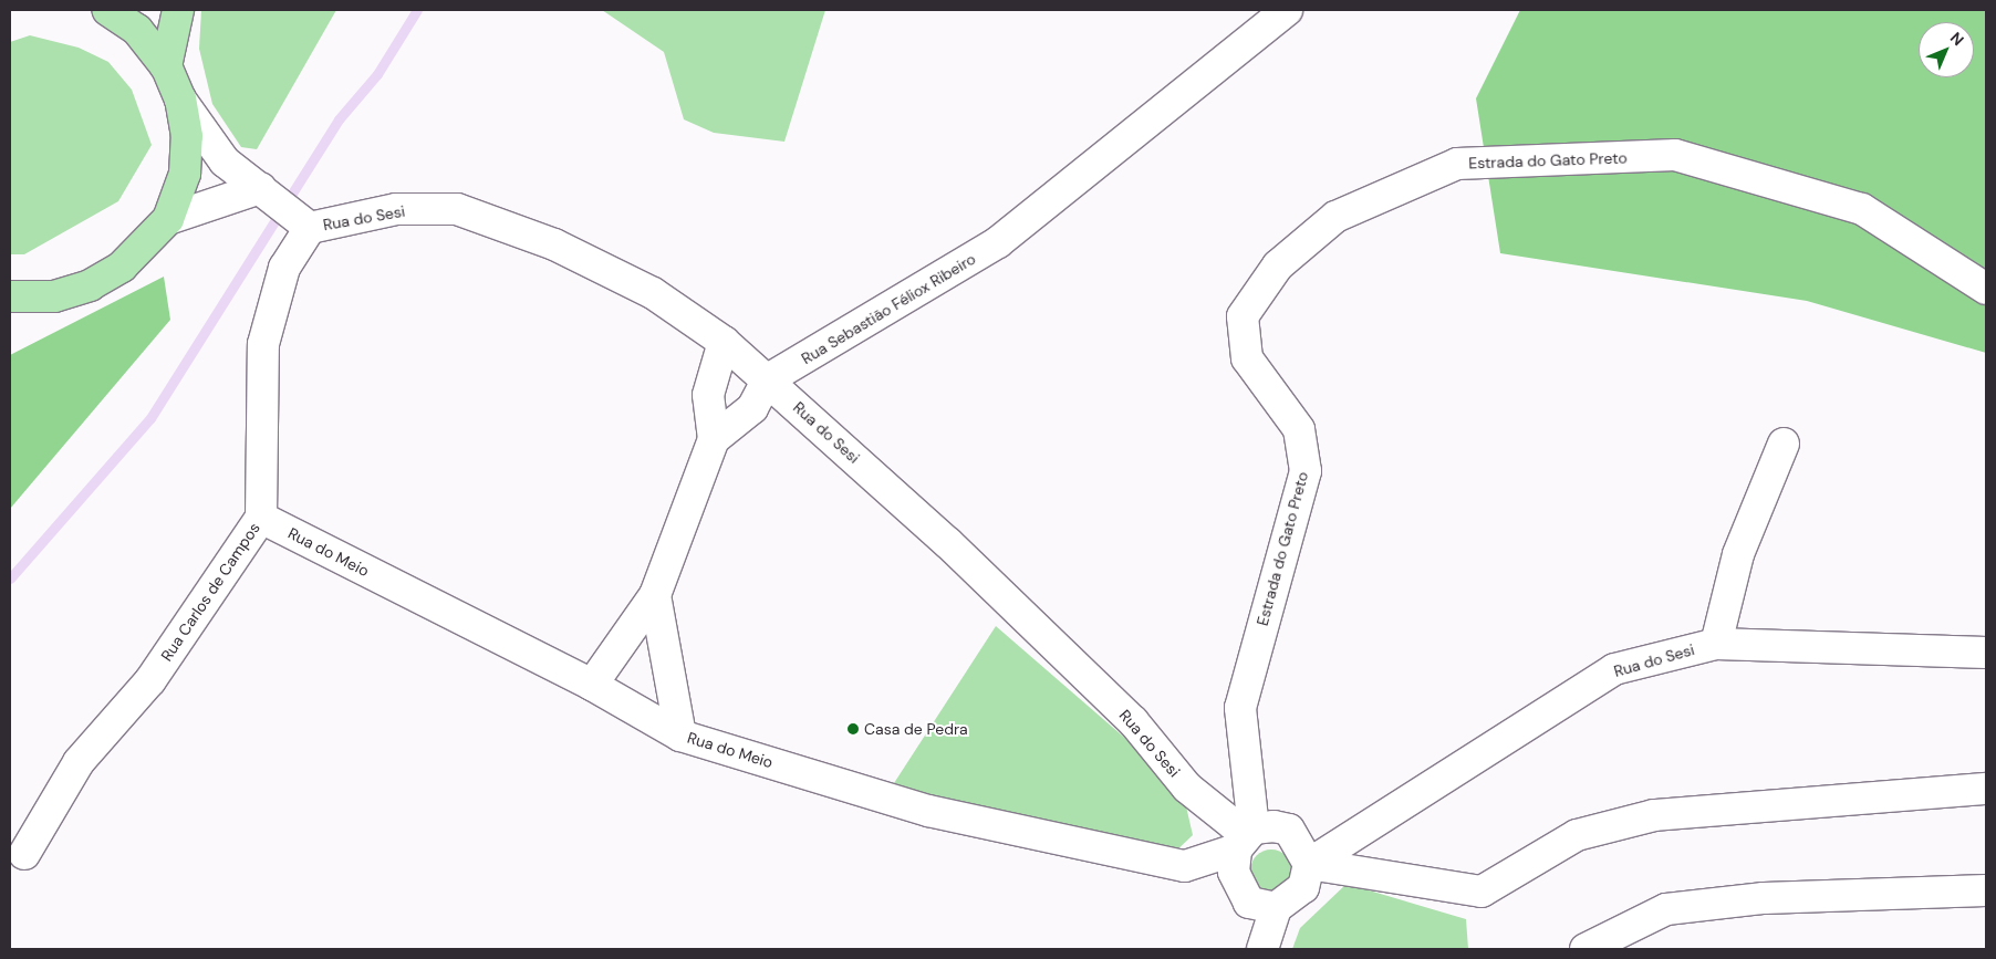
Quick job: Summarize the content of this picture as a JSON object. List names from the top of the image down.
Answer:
{
  "streets": {
    "street": [
      "Estrada do Gato Preto",
      "Rua do Sesi",
      "Rua Sebastião Féliox Ribeiro",
      "Rua do Meio",
      "Rua Carlos de Campos"
    ]
  },
  "crossings": [
    ["Estrada do Gato Preto", "Rua do Sesi"],
    ["Estrada do Gato Preto", "Rua do Meio"],
    ["Rua do Sesi", "Rua Sebastião Féliox Ribeiro"],
    ["Rua do Sesi", "Rua do Meio"],
    ["Rua do Sesi", "Rua Carlos de Campos"],
    ["Rua do Meio", "Rua Carlos de Campos"]
  ],
  "places": ["Casa de Pedra"],
  "north": "top right"
}
